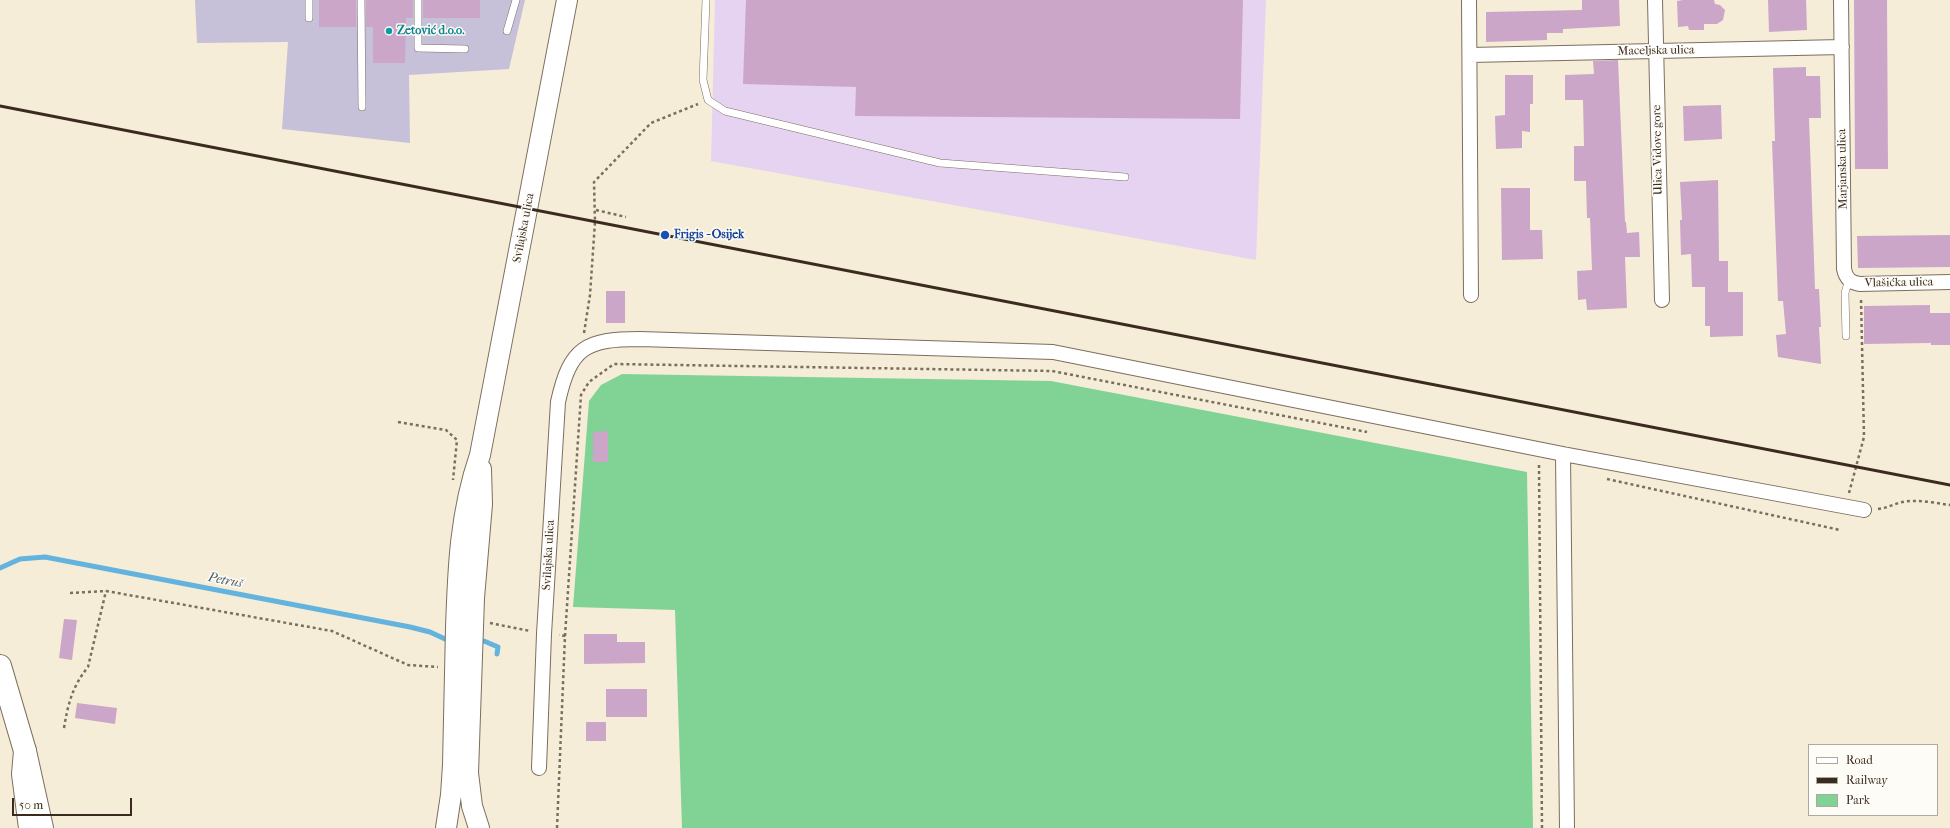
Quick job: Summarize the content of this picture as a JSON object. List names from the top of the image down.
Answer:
{
  "streets": {
    "main road": ["Svilajska ulica"],
    "street": [
      "Maceljska ulica",
      "Ulica Vidove gore",
      "Marjanska ulica",
      "Vlašićka ulica"
    ]
  },
  "crossings": [
    ["Maceljska ulica", "Ulica Vidove gore"],
    ["Maceljska ulica", "Marjanska ulica"],
    ["Marjanska ulica", "Vlašićka ulica"]
  ],
  "water": ["Petruš"],
  "places": ["Zetović d.o.o.", "Frigis - Osijek"],
  "legend": ["Road", "Railway", "Park"],
  "scale_bar": "50 m"
}
